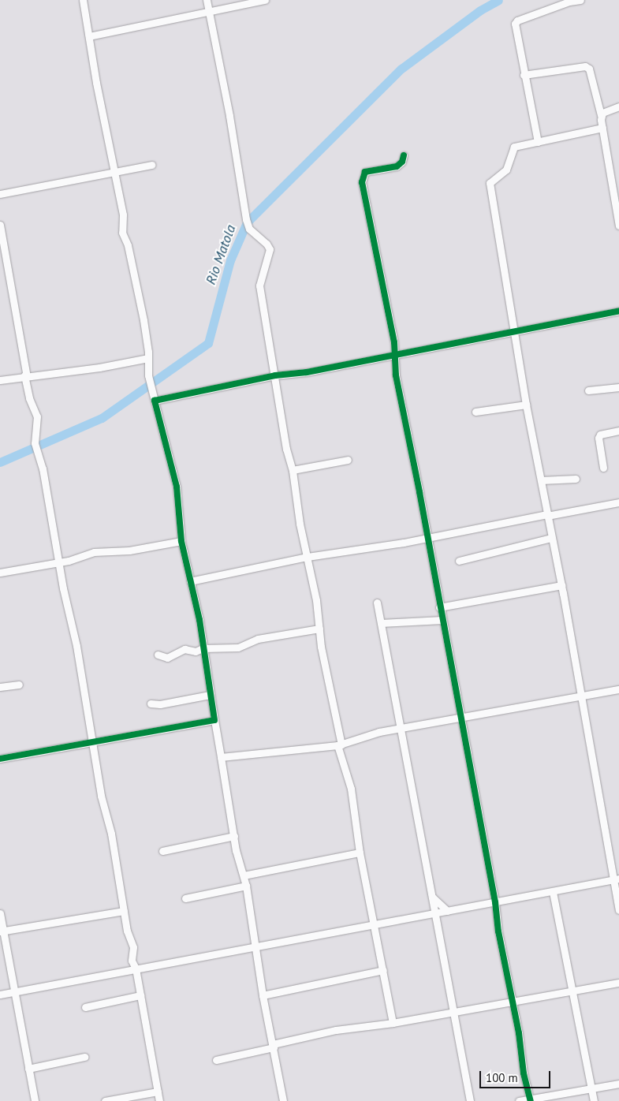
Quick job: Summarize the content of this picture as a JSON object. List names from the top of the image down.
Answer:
{
  "water": ["Rio Matola"],
  "scale_bar": "100 m"
}
